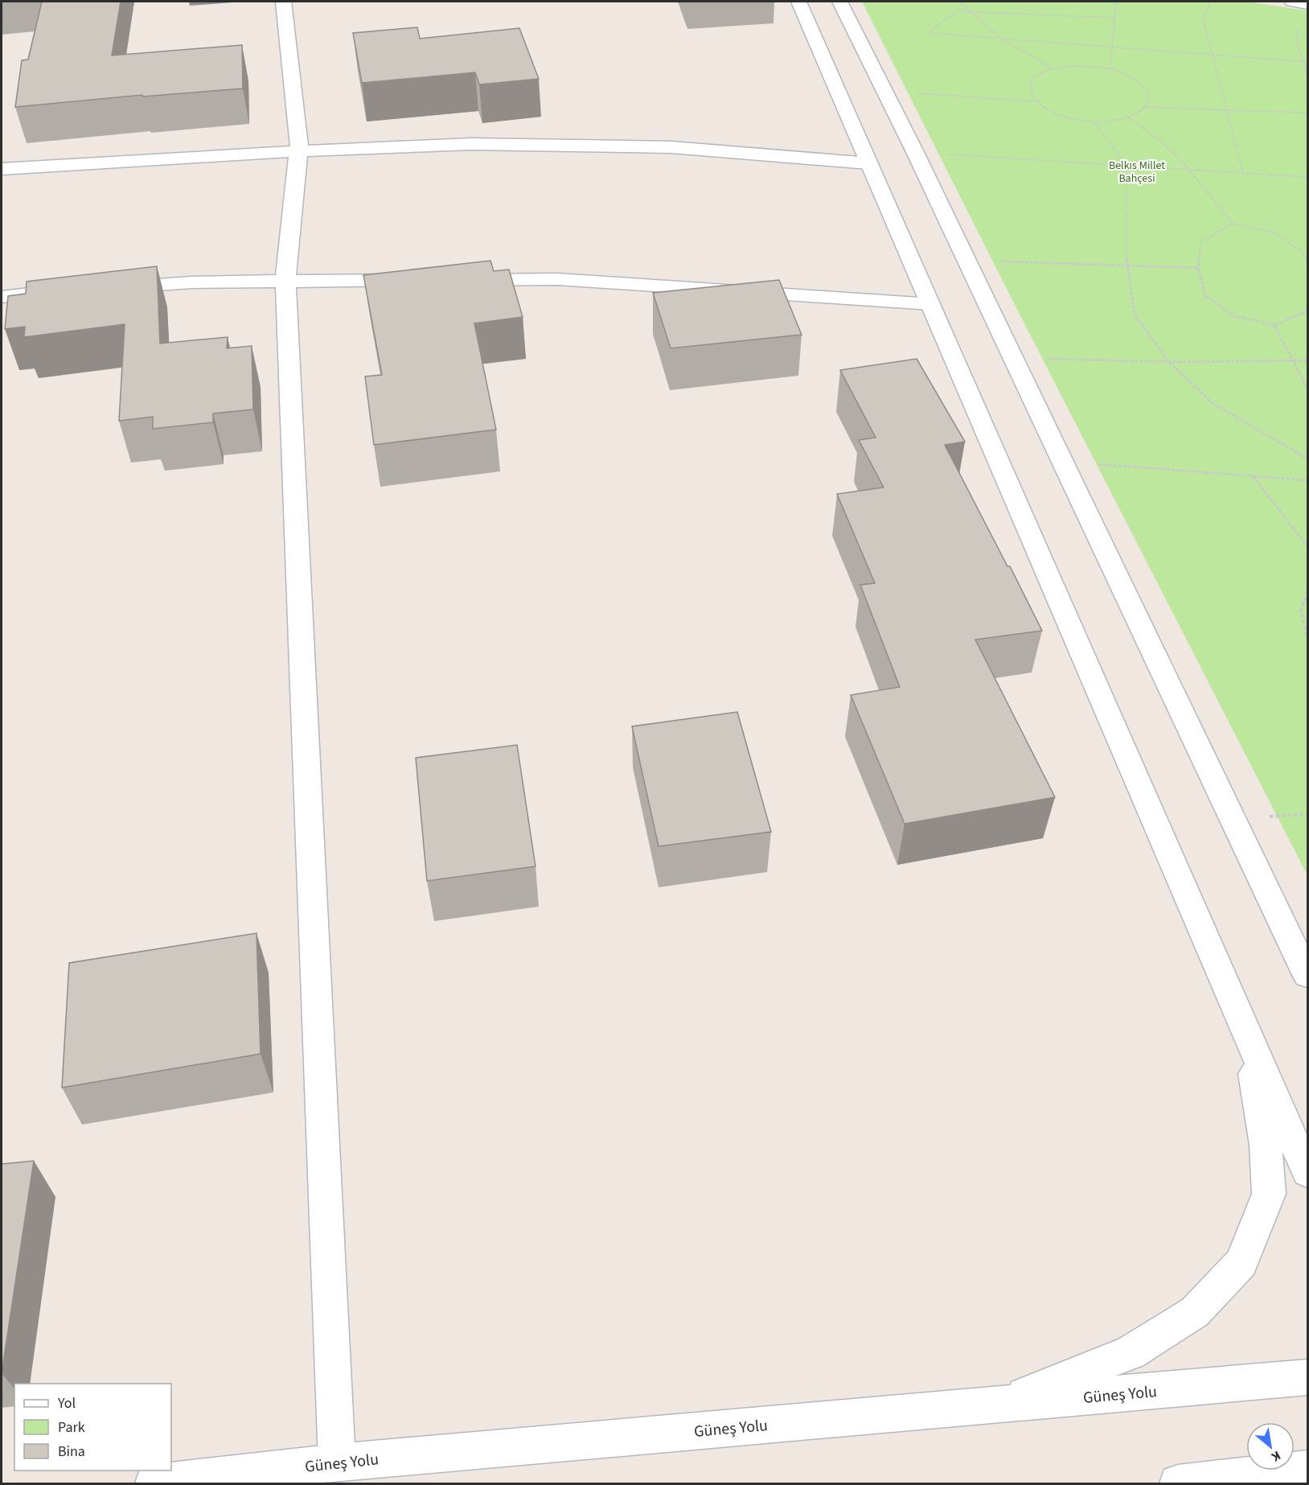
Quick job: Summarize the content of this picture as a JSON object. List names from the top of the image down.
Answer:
{
  "streets": {
    "street": ["Güneş Yolu"]
  },
  "parks": ["Belkıs Millet Bahçesi"],
  "legend": ["Yol", "Park", "Bina"],
  "north": "bottom right"
}
